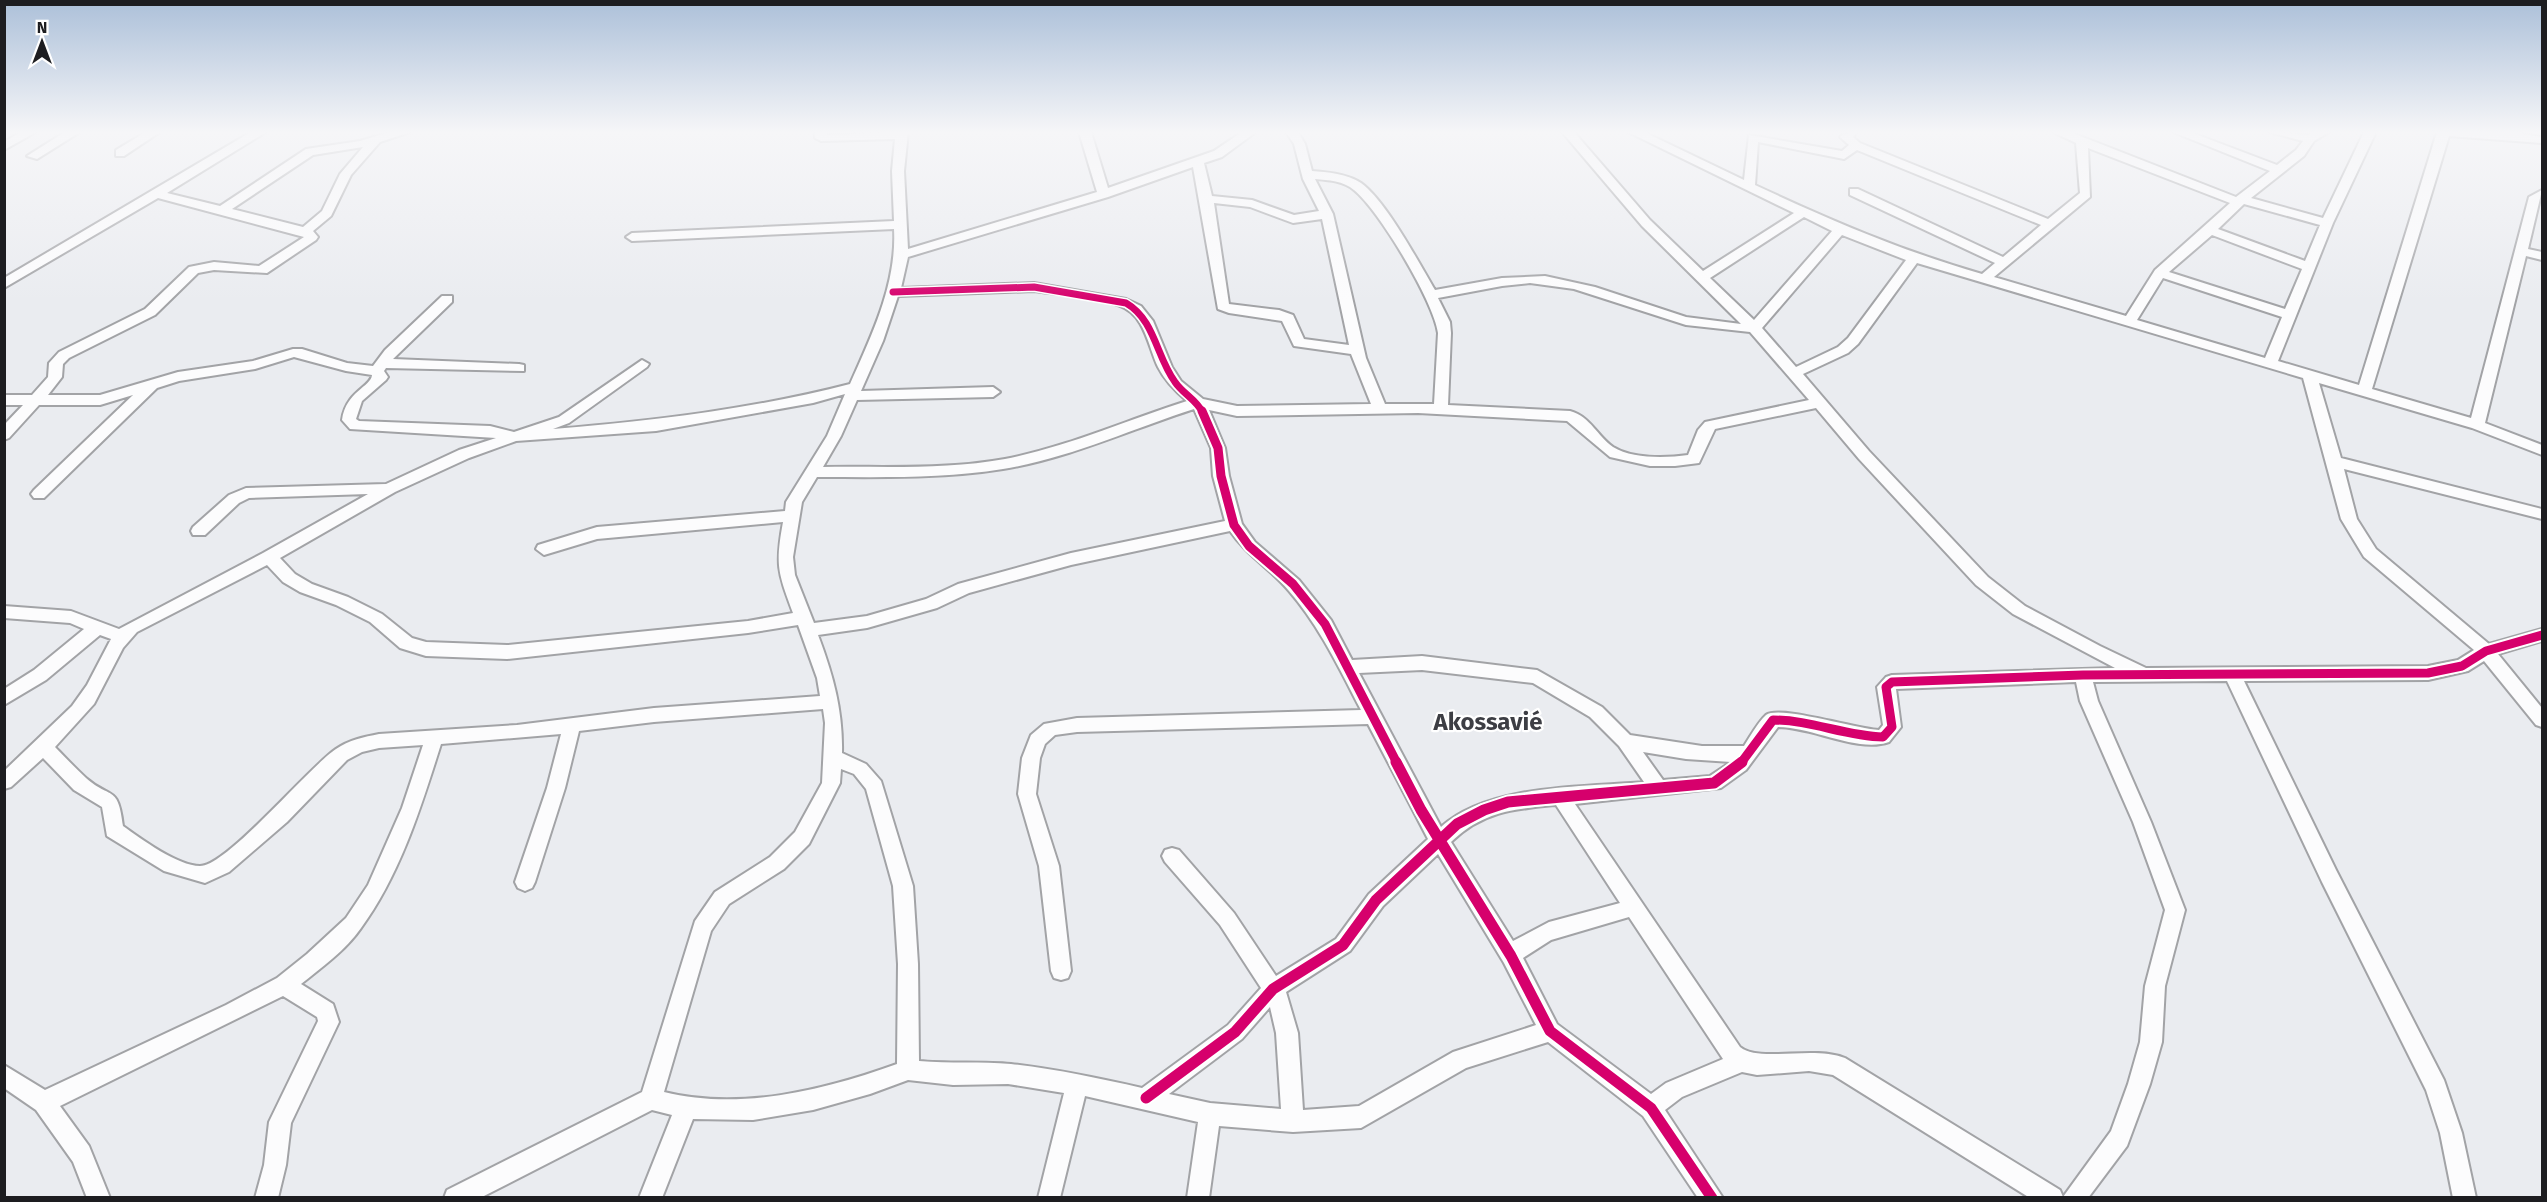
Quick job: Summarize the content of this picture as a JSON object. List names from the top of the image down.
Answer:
{
  "districts": ["Akossavié"],
  "north": "top"
}
